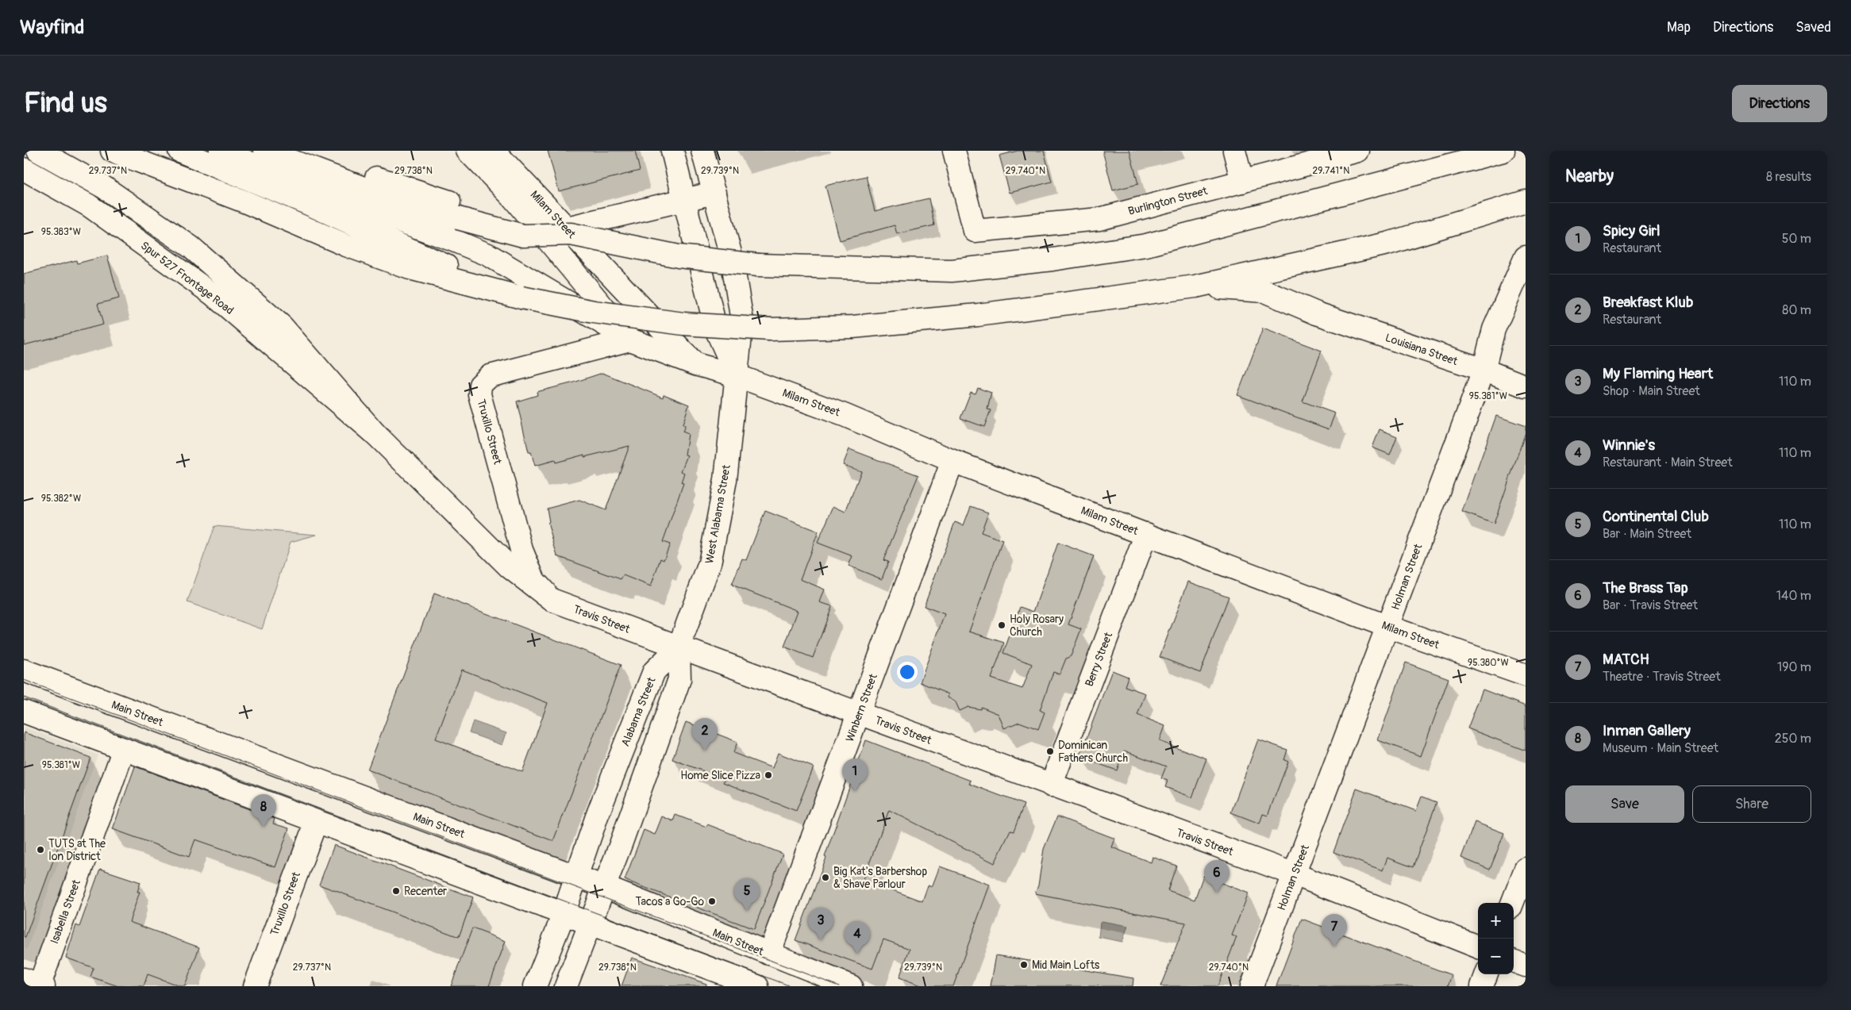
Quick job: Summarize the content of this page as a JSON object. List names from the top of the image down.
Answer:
{
  "streets": {
    "main road": [
      "Burlington Street",
      "Milam Street",
      "Spur 527 Frontage Road",
      "Louisiana Street",
      "Truxillo Street",
      "West Alabama Street",
      "Holman Street",
      "Travis Street",
      "Berry Street",
      "Winbern Street",
      "Alabama Street",
      "Main Street",
      "Isabella Street"
    ]
  },
  "crossings": [
    ["Milam Street", "Truxillo Street"],
    ["Milam Street", "West Alabama Street"],
    ["Milam Street", "Holman Street"],
    ["Milam Street", "Berry Street"],
    ["Milam Street", "Winbern Street"],
    ["Spur 527 Frontage Road", "Travis Street"],
    ["Louisiana Street", "Holman Street"],
    ["Truxillo Street", "Travis Street"],
    ["West Alabama Street", "Travis Street"],
    ["West Alabama Street", "Alabama Street"],
    ["Holman Street", "Travis Street"],
    ["Travis Street", "Berry Street"],
    ["Travis Street", "Winbern Street"],
    ["Travis Street", "Alabama Street"],
    ["Winbern Street", "Main Street"],
    ["Alabama Street", "Main Street"]
  ],
  "places": [
    "Holy Rosary Church",
    "Dominican Fathers Church",
    "Home Slice Pizza",
    "TUTS at The Ion District",
    "Big Kat's Barbershop & Shave Parlour",
    "Recenter",
    "Tacos a Go-Go",
    "Mid Main Lofts"
  ],
  "page": {
    "header": "Wayfind",
    "nav": ["Map", "Directions", "Saved"],
    "buttons": [
      "Directions",
      ["Save", "Share"]
    ],
    "title": "Find us",
    "heading": ["Nearby", "8 results"],
    "list": [
      {
        "mark": "1",
        "name": "Spicy Girl",
        "note": "Restaurant",
        "value": "50 m"
      },
      {
        "mark": "2",
        "name": "Breakfast Klub",
        "note": "Restaurant",
        "value": "80 m"
      },
      {
        "mark": "3",
        "name": "My Flaming Heart",
        "note": "Shop · Main Street",
        "value": "110 m"
      },
      {
        "mark": "4",
        "name": "Winnie's",
        "note": "Restaurant · Main Street",
        "value": "110 m"
      },
      {
        "mark": "5",
        "name": "Continental Club",
        "note": "Bar · Main Street",
        "value": "110 m"
      },
      {
        "mark": "6",
        "name": "The Brass Tap",
        "note": "Bar · Travis Street",
        "value": "140 m"
      },
      {
        "mark": "7",
        "name": "MATCH",
        "note": "Theatre · Travis Street",
        "value": "190 m"
      },
      {
        "mark": "8",
        "name": "Inman Gallery",
        "note": "Museum · Main Street",
        "value": "250 m"
      }
    ],
    "pins": [
      "2",
      "1",
      "8",
      "6",
      "5",
      "3",
      "7",
      "4"
    ],
    "map_buttons": ["+", "−"]
  },
  "coordinates": [
    "29.737°N",
    "29.738°N",
    "29.739°N",
    "29.740°N",
    "29.741°N",
    "95.383°W",
    "95.381°W",
    "95.382°W",
    "95.380°W"
  ]
}
